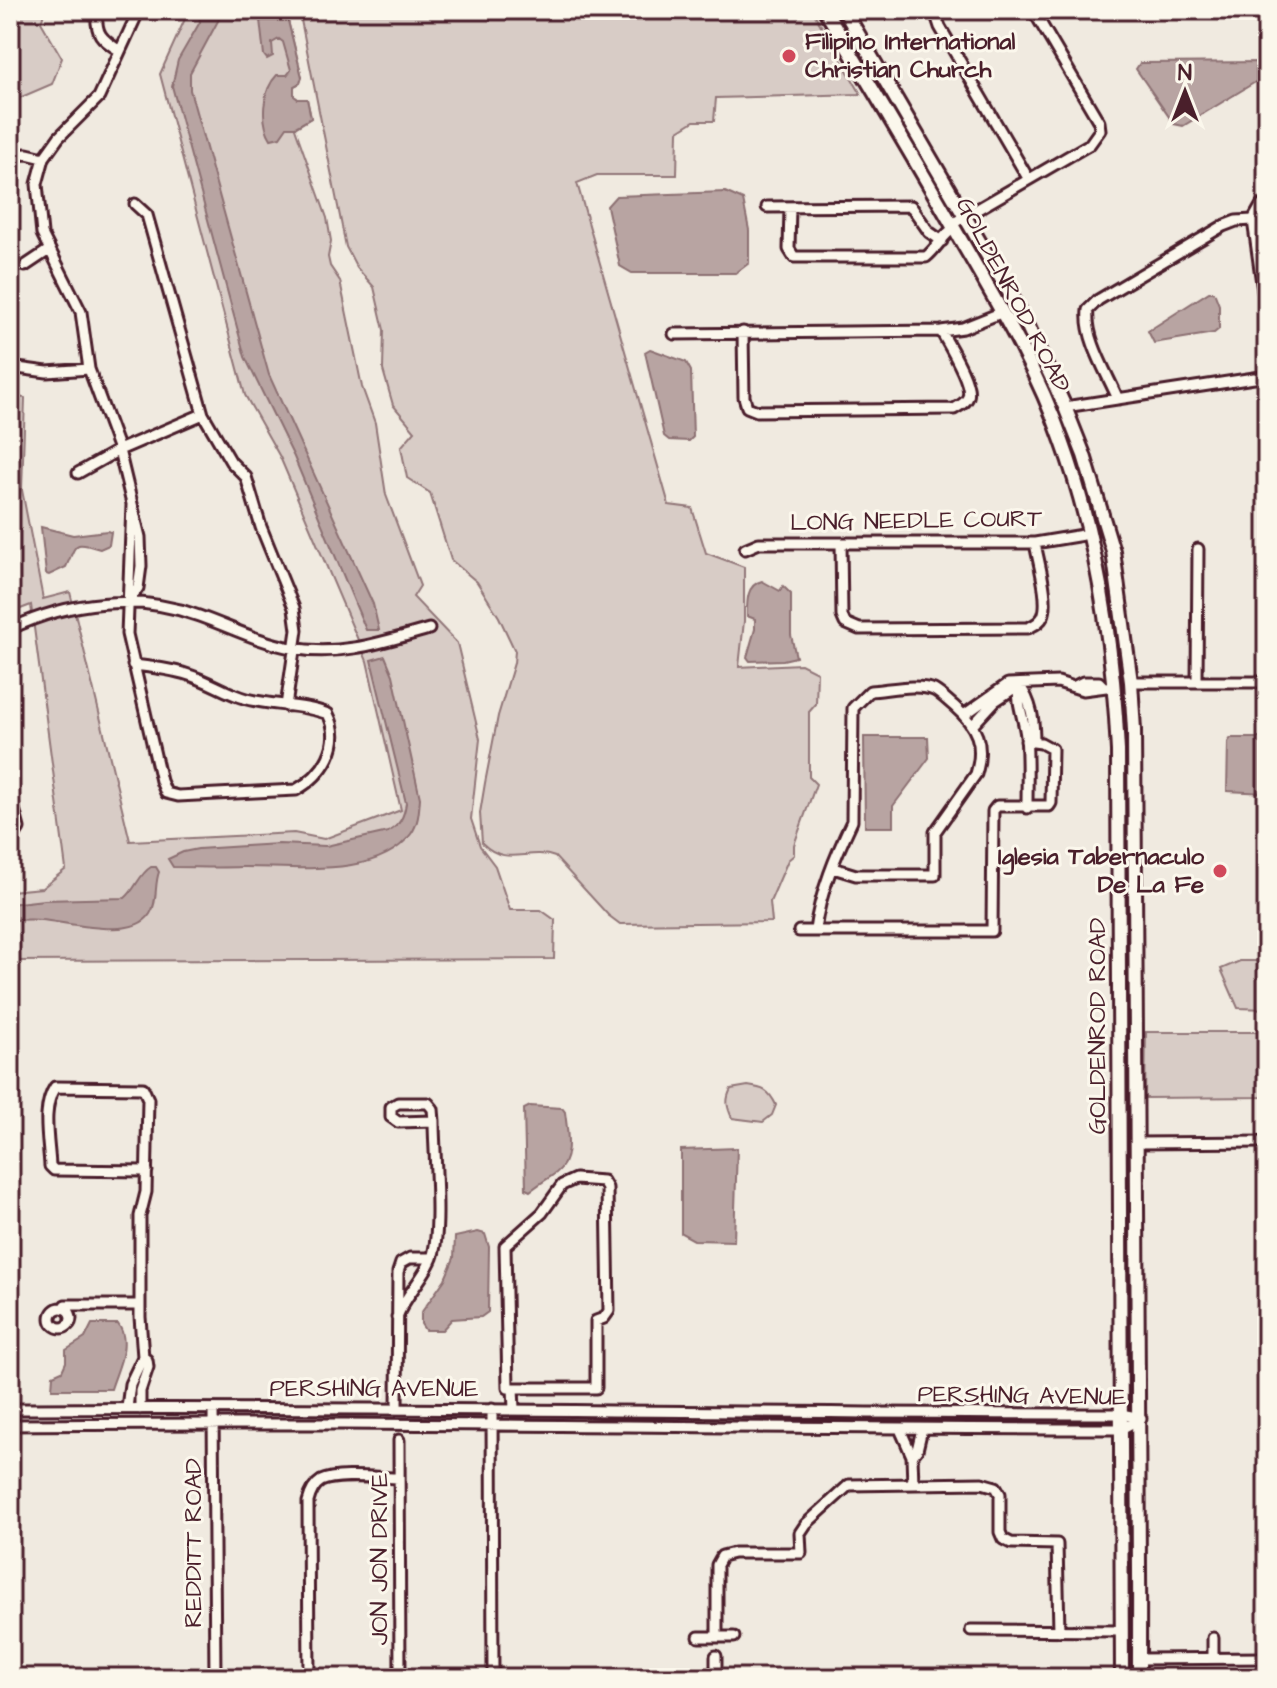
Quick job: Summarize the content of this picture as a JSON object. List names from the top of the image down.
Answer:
{
  "streets": {
    "main road": ["GOLDENROD ROAD"],
    "street": [
      "LONG NEEDLE COURT",
      "PERSHING AVENUE",
      "REDDITT ROAD",
      "JON JON DRIVE"
    ]
  },
  "crossings": [
    ["GOLDENROD ROAD", "LONG NEEDLE COURT"],
    ["GOLDENROD ROAD", "PERSHING AVENUE"],
    ["PERSHING AVENUE", "REDDITT ROAD"]
  ],
  "places": ["Filipino International Christian Church", "Iglesia Tabernaculo De La Fe"],
  "north": "top"
}
